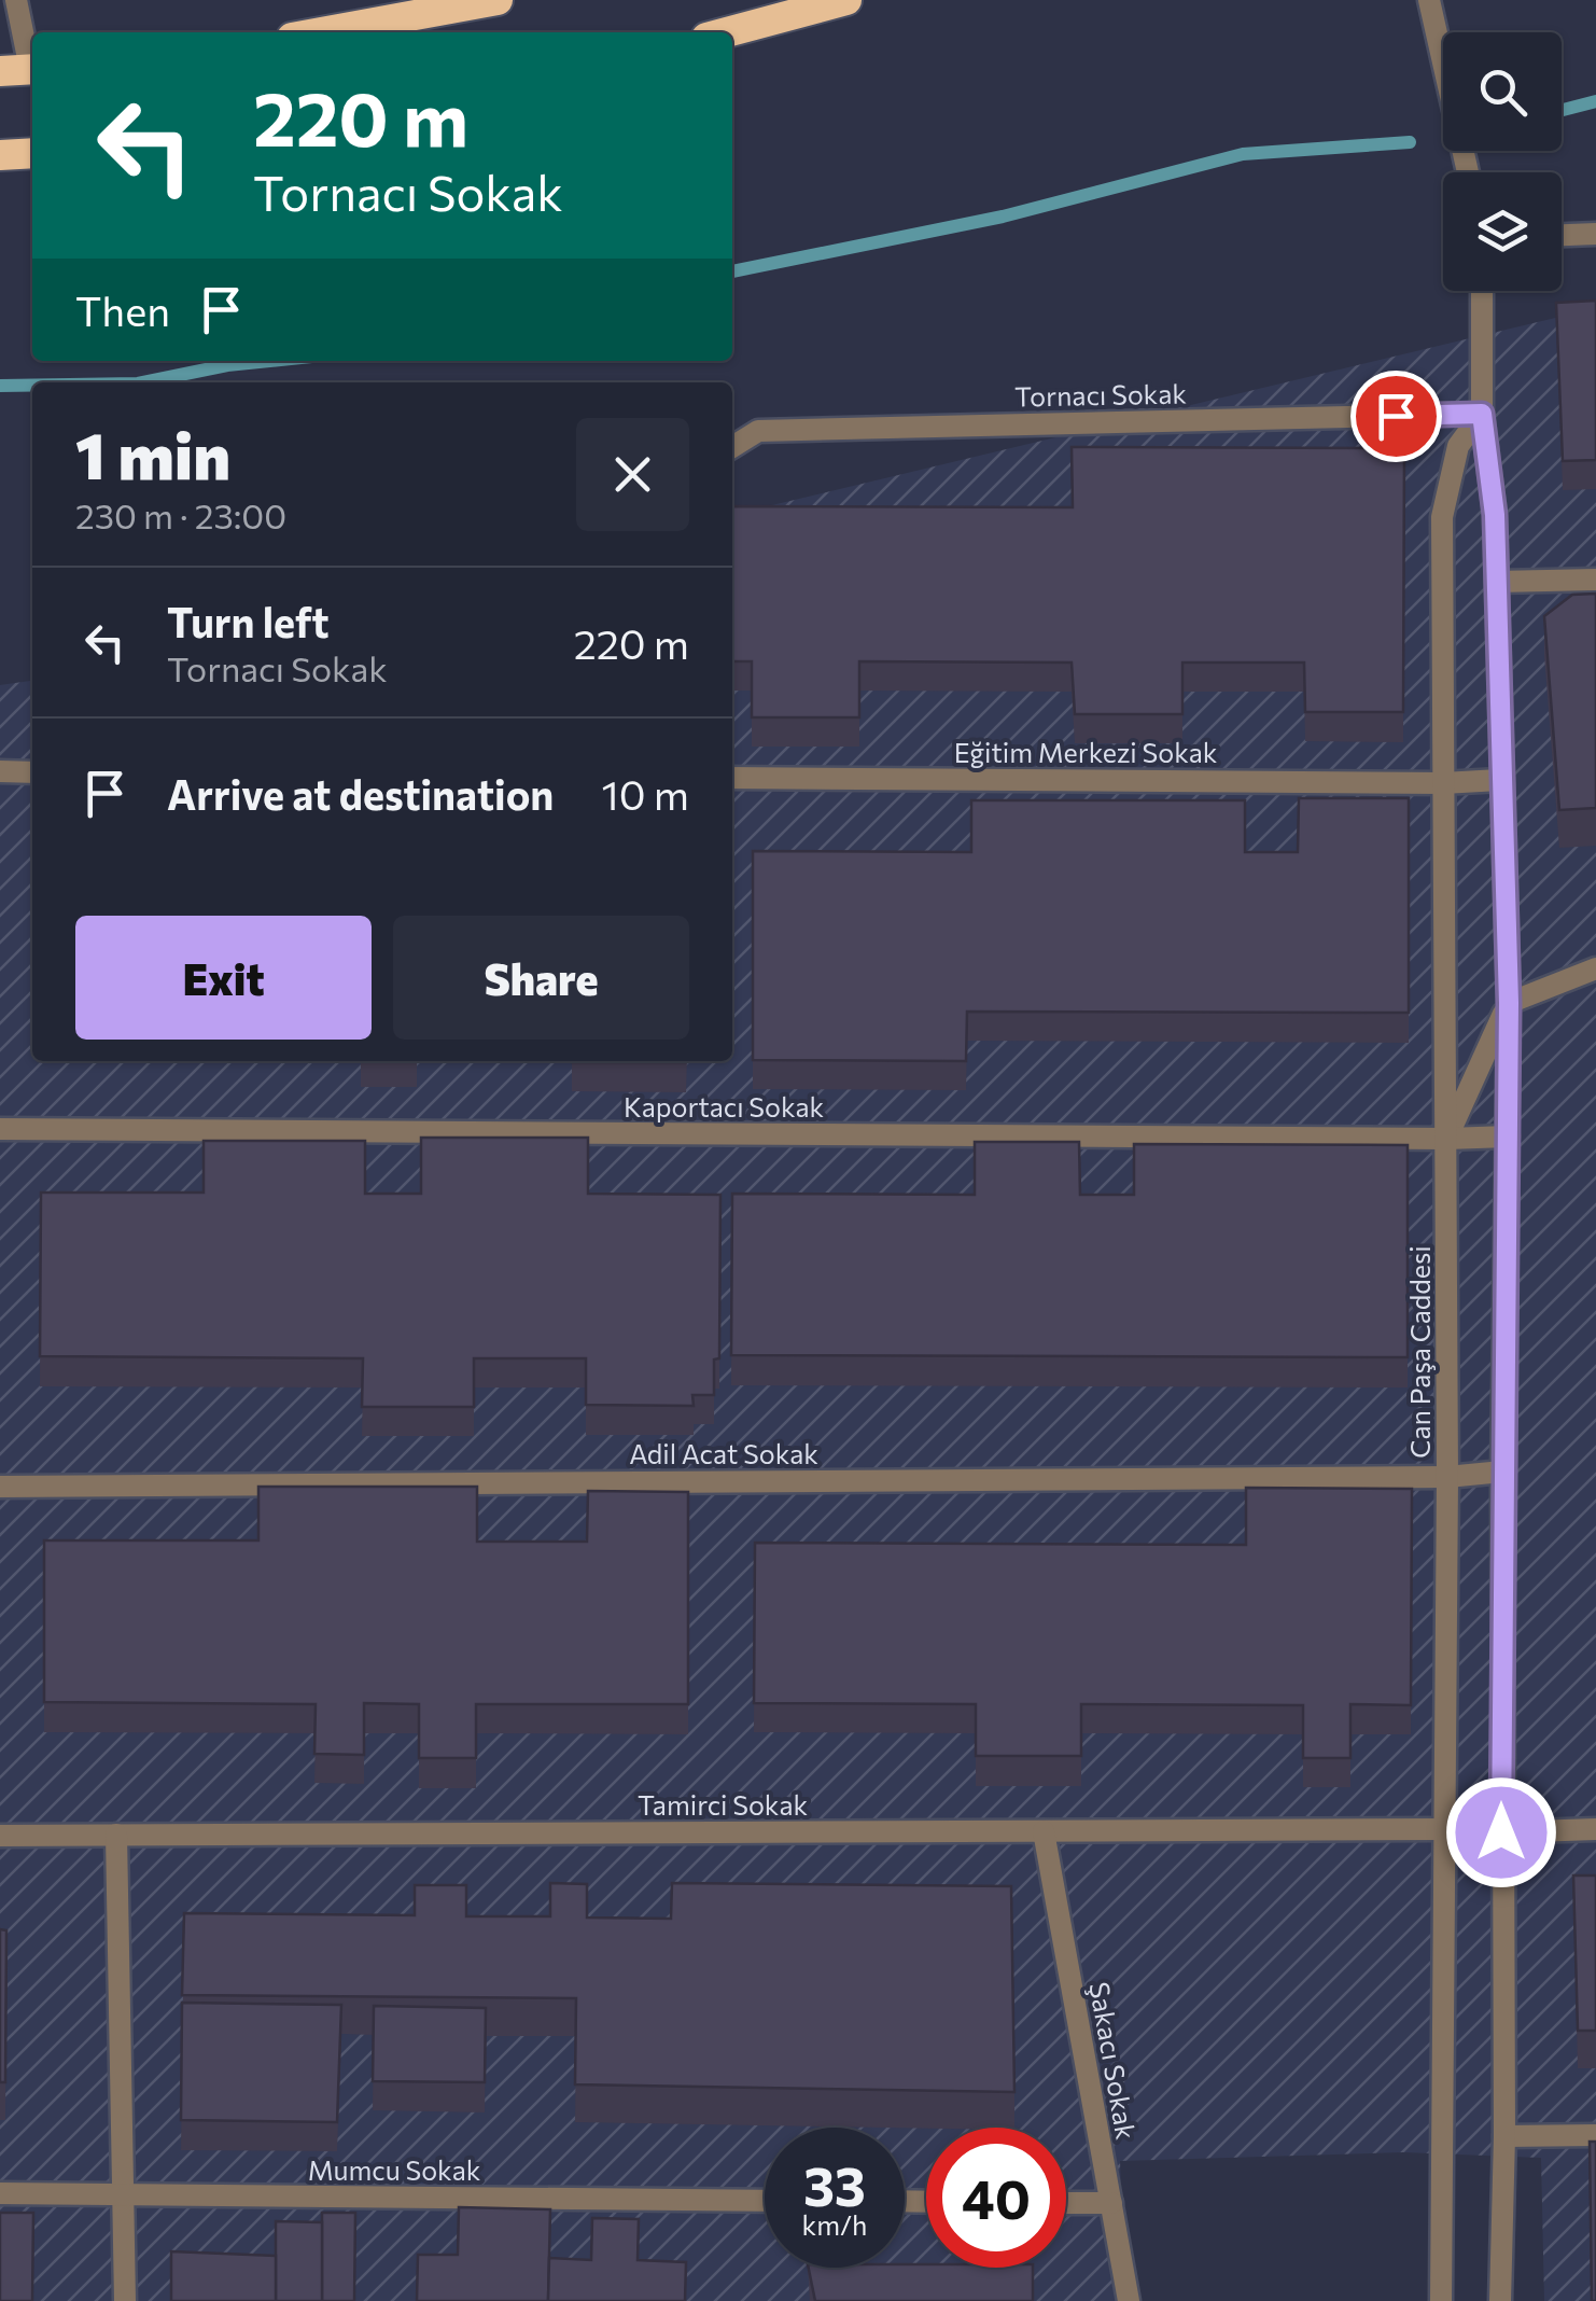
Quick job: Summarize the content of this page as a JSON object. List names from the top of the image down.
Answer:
{
  "streets": {
    "street": [
      "Tornacı Sokak",
      "Eğitim Merkezi Sokak",
      "Kaportacı Sokak",
      "Can Paşa Caddesi",
      "Adil Acat Sokak",
      "Tamirci Sokak",
      "Şakacı Sokak",
      "Mumcu Sokak"
    ]
  },
  "crossings": [
    ["Tornacı Sokak", "Can Paşa Caddesi"],
    ["Eğitim Merkezi Sokak", "Can Paşa Caddesi"],
    ["Kaportacı Sokak", "Can Paşa Caddesi"],
    ["Can Paşa Caddesi", "Adil Acat Sokak"],
    ["Can Paşa Caddesi", "Tamirci Sokak"],
    ["Tamirci Sokak", "Şakacı Sokak"]
  ],
  "page": {
    "turn": ["220 m", "Tornacı Sokak"],
    "then": "Then",
    "heading": ["1 min", "230 m · 23:00"],
    "list": [
      {
        "name": "Turn left",
        "note": "Tornacı Sokak",
        "value": "220 m"
      },
      {
        "name": "Arrive at destination",
        "value": "10 m"
      }
    ],
    "buttons": ["Exit", "Share"],
    "speed": "33 km/h",
    "limit": "40"
  }
}
